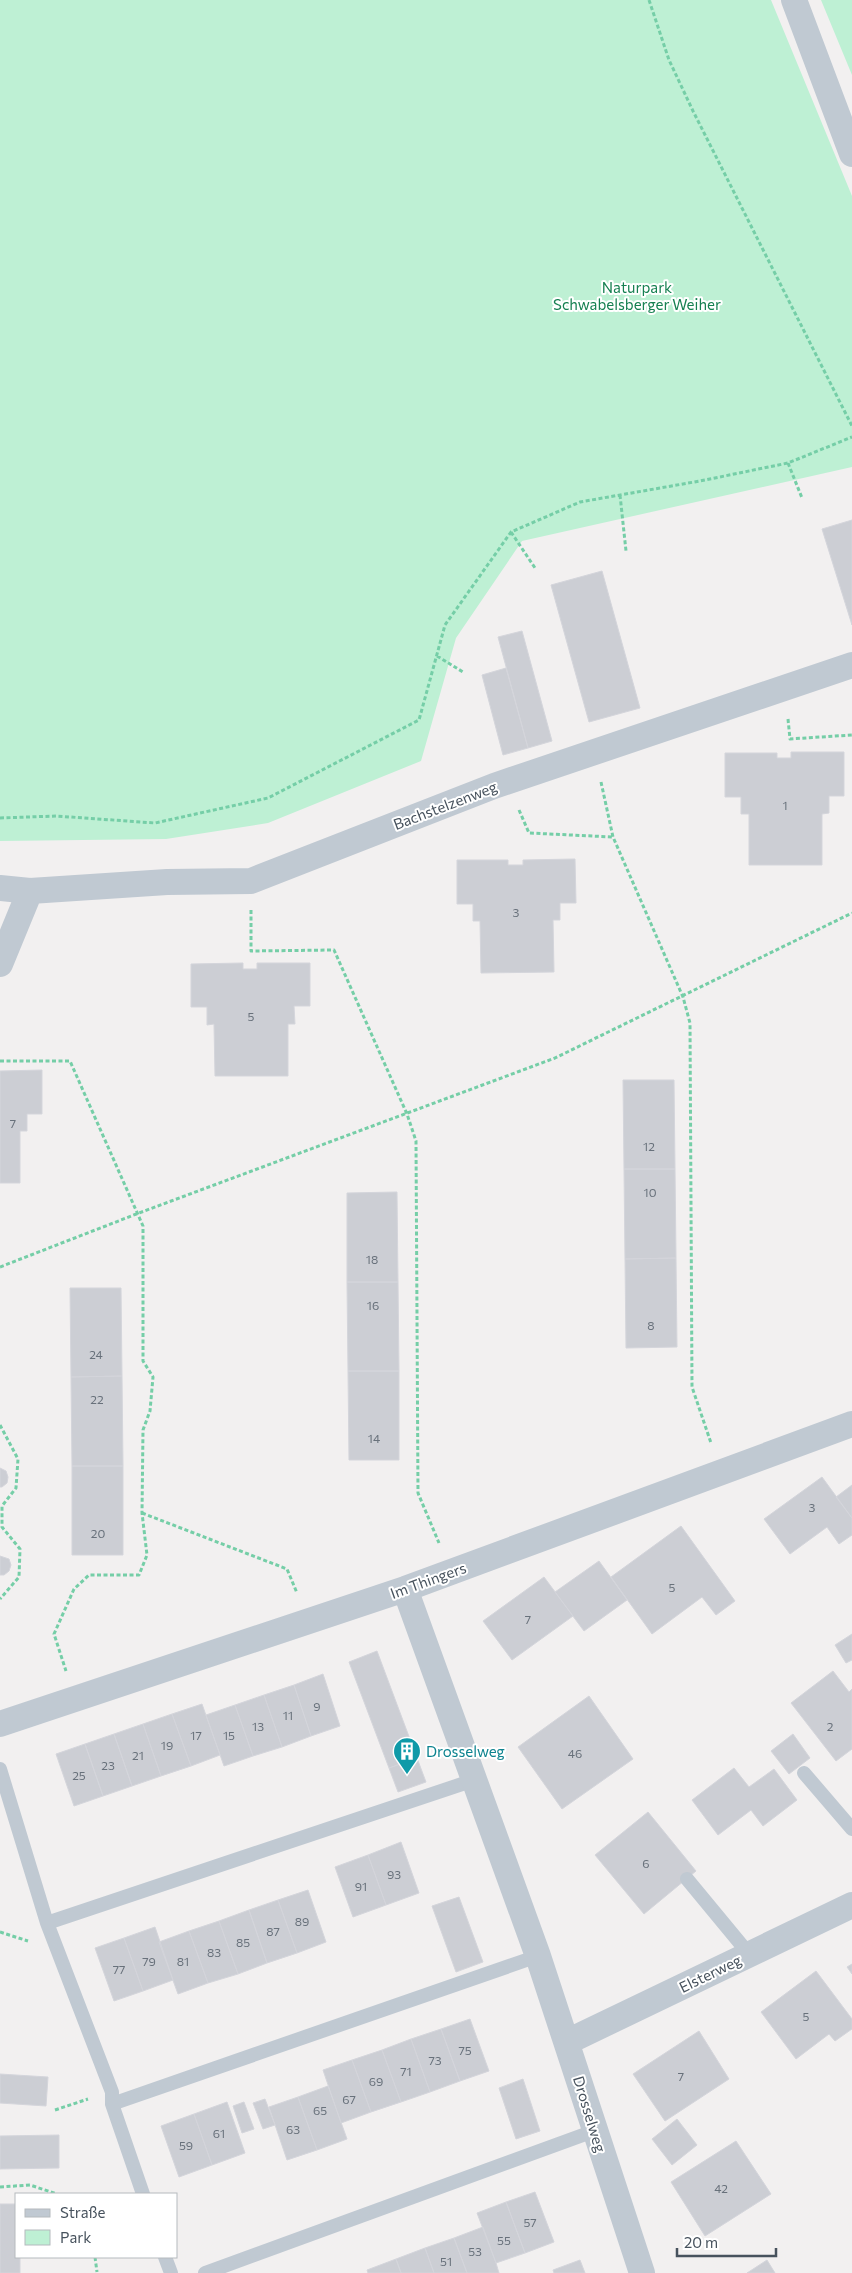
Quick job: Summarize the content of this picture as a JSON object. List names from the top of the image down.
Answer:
{
  "streets": {
    "street": [
      "Bachstelzenweg",
      "Im Thingers",
      "Elsterweg",
      "Drosselweg"
    ]
  },
  "crossings": [
    ["Im Thingers", "Drosselweg"],
    ["Elsterweg", "Drosselweg"]
  ],
  "parks": ["Naturpark Schwabelsberger Weiher"],
  "places": {
    "building": ["Drosselweg"]
  },
  "house_numbers": [
    "1",
    "3",
    "5",
    "7",
    "12",
    "10",
    "18",
    "16",
    "8",
    "24",
    "22",
    "14",
    "3",
    "20",
    "5",
    "7",
    "9",
    "11",
    "13",
    "2",
    "17",
    "15",
    "19",
    "46",
    "21",
    "23",
    "25",
    "6",
    "93",
    "91",
    "89",
    "87",
    "85",
    "83",
    "79",
    "81",
    "77",
    "5",
    "75",
    "73",
    "71",
    "7",
    "69",
    "67",
    "65",
    "63",
    "61",
    "59",
    "42",
    "57",
    "55",
    "53",
    "51"
  ],
  "legend": ["Straße", "Park"],
  "scale_bar": "20 m"
}
